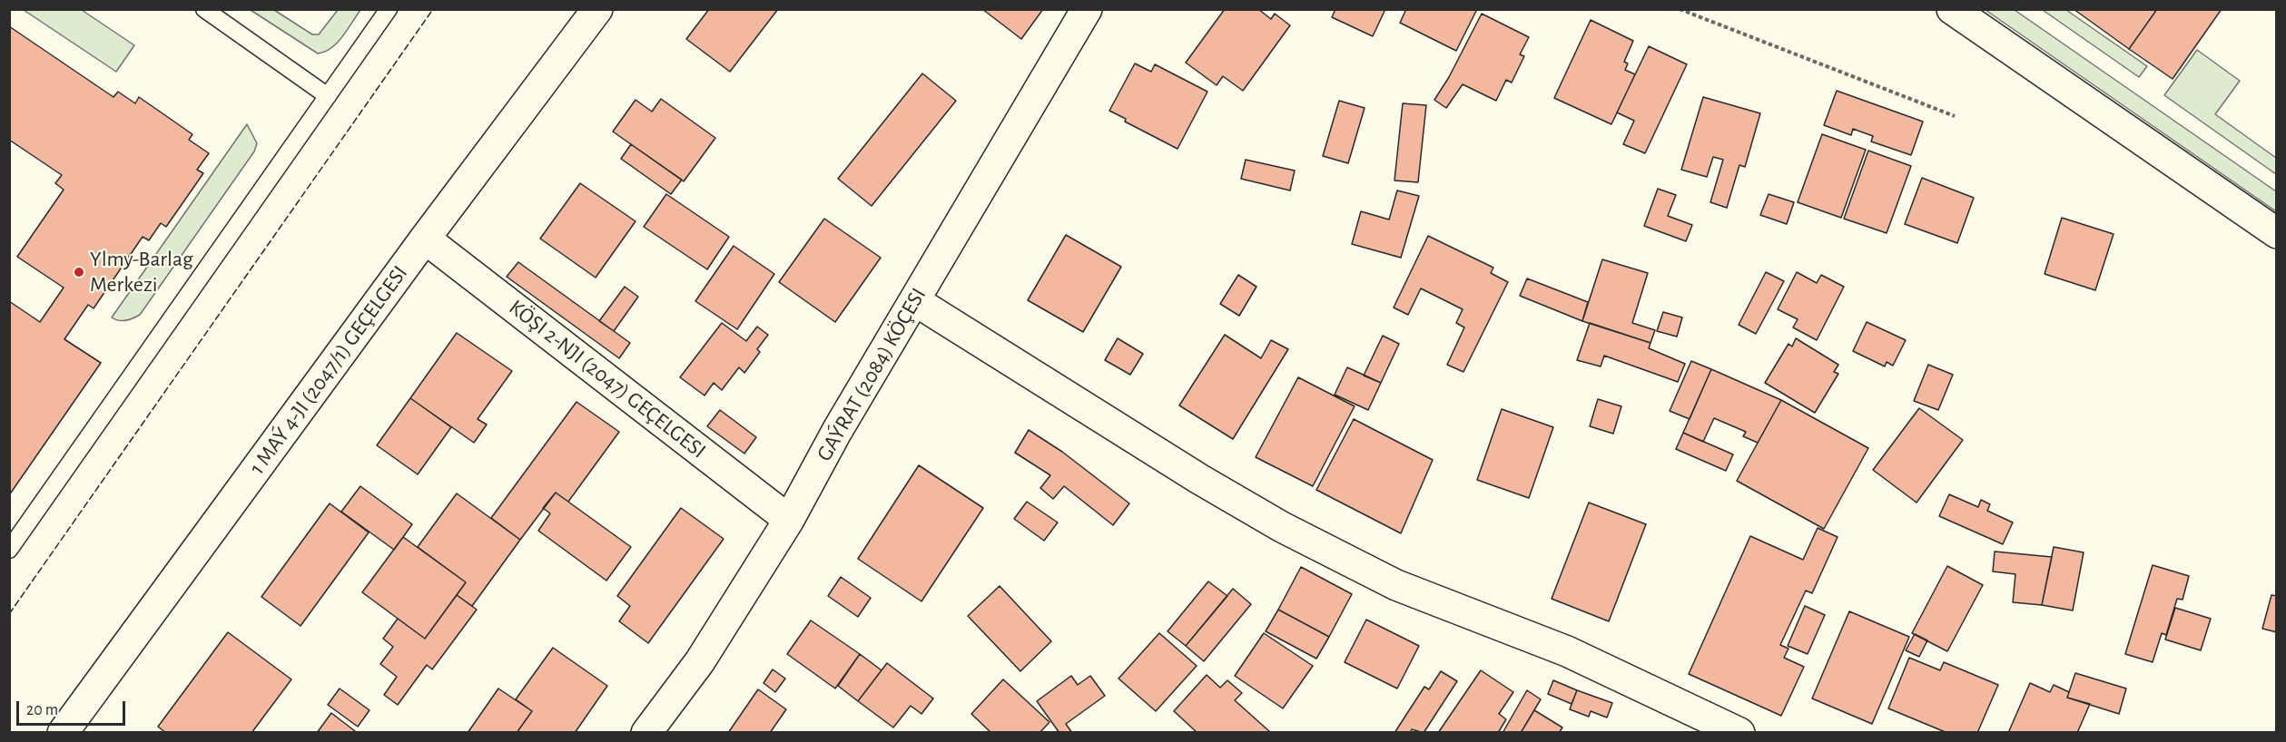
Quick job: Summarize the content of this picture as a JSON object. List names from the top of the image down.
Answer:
{
  "streets": {
    "street": ["1 MAÝ 4-JI (2047/1) GEÇELGESI", "GAÝRAT (2084) KÖÇESI", "KÖŞI 2-NJI (2047) GEÇELGESI"]
  },
  "crossings": [
    ["1 MAÝ 4-JI (2047/1) GEÇELGESI", "KÖŞI 2-NJI (2047) GEÇELGESI"],
    ["GAÝRAT (2084) KÖÇESI", "KÖŞI 2-NJI (2047) GEÇELGESI"]
  ],
  "places": ["Ylmy-Barlag Merkezi"],
  "scale_bar": "20 m"
}
